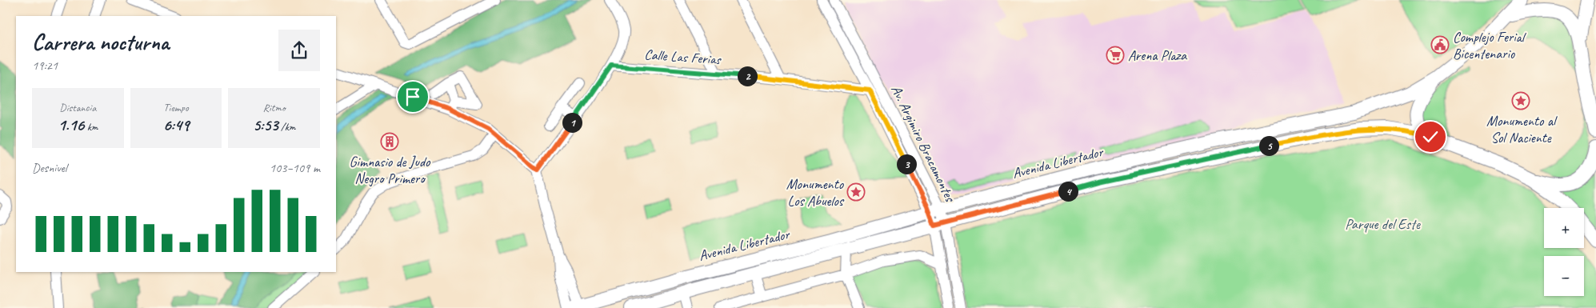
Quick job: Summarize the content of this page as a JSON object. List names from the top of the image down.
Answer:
{
  "streets": {
    "main road": ["Avenida Libertador"],
    "street": ["Calle Las Ferias", "Av. Argimiro Bracamontes"]
  },
  "crossings": [
    ["Av. Argimiro Bracamontes", "Avenida Libertador"]
  ],
  "parks": ["Parque del Este"],
  "places": {
    "public building": ["Complejo Ferial Bicentenario"],
    "supermarket": ["Arena Plaza"],
    "place": ["Monumento al Sol Naciente", "Monumento Los Abuelos"],
    "building": ["Gimnasio de Judo Negro Primero"]
  },
  "page": {
    "heading": ["Carrera nocturna", "19:21"],
    "pins": [
      "2",
      "1",
      "5",
      "3",
      "4"
    ],
    "stats": [
      ["Distancia", "1.16 km"],
      ["Tiempo", "6:49"],
      ["Ritmo", "5:53 /km"]
    ],
    "chart": ["Desnivel", "103–109 m"],
    "map_buttons": ["+", "−"]
  }
}
